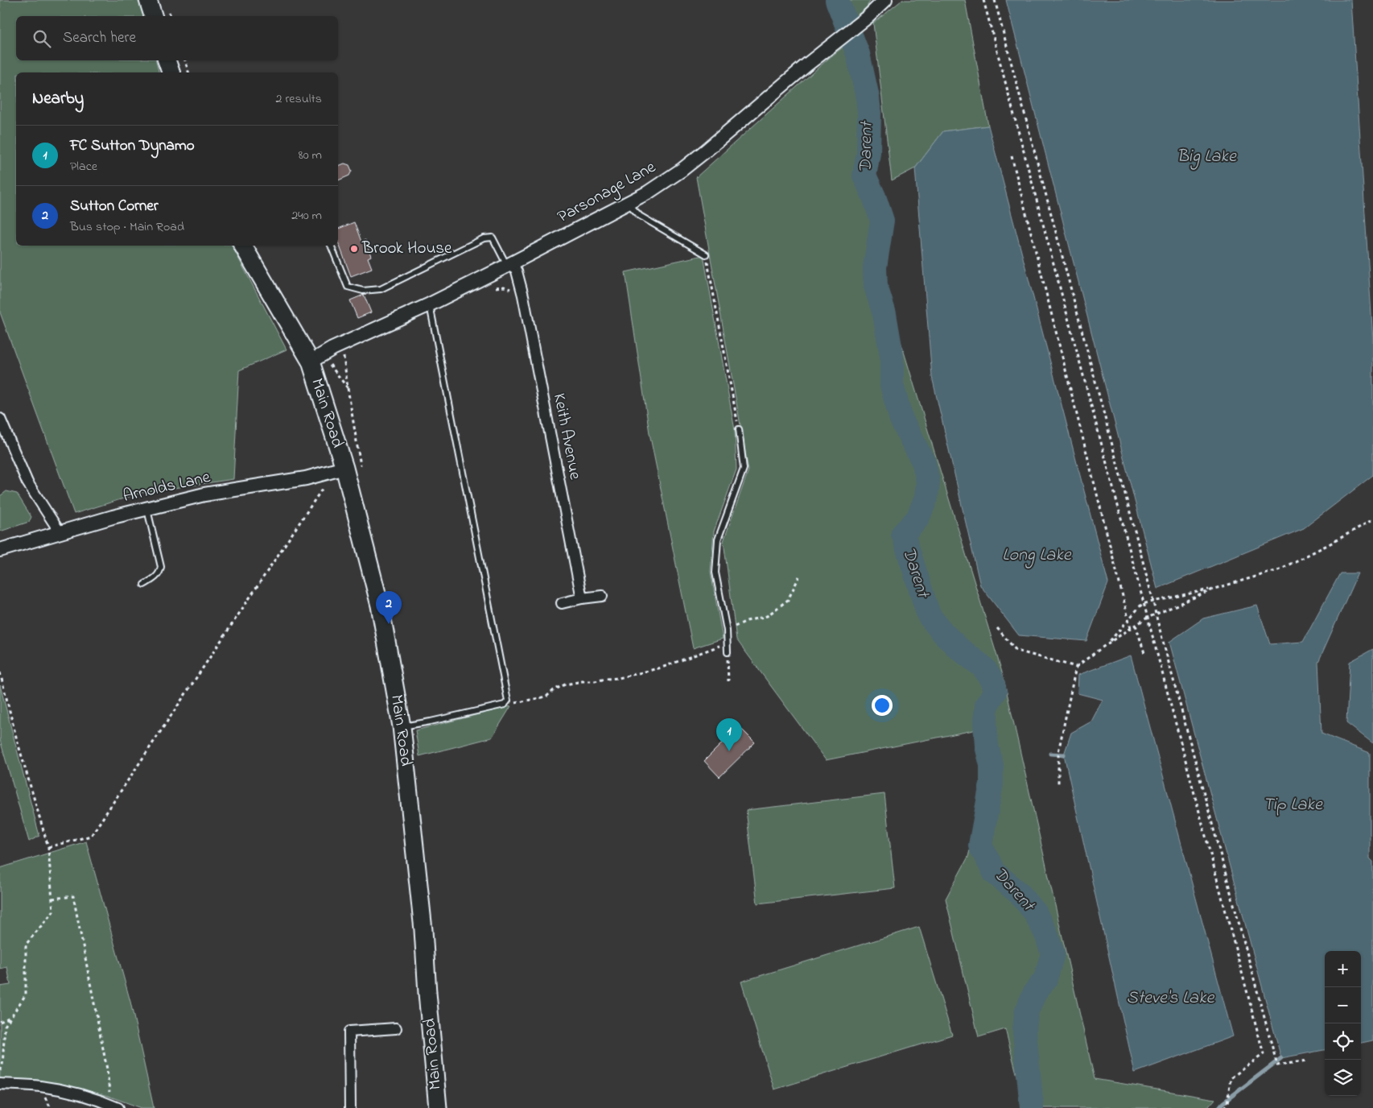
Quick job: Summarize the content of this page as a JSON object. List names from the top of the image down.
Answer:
{
  "streets": {
    "main road": ["Main Road"],
    "street": ["Parsonage Lane", "Keith Avenue", "Arnolds Lane"]
  },
  "crossings": [
    ["Parsonage Lane", "Main Road"],
    ["Parsonage Lane", "Keith Avenue"],
    ["Main Road", "Arnolds Lane"]
  ],
  "water": [
    "Darent",
    "Big Lake",
    "Long Lake",
    "Tip Lake",
    "Steve's Lake"
  ],
  "places": ["Brook House"],
  "page": {
    "search": "Search here",
    "heading": ["Nearby", "2 results"],
    "list": [
      {
        "mark": "1",
        "name": "FC Sutton Dynamo",
        "note": "Place",
        "value": "80 m"
      },
      {
        "mark": "2",
        "name": "Sutton Corner",
        "note": "Bus stop · Main Road",
        "value": "240 m"
      }
    ],
    "pins": ["2", "1"],
    "map_buttons": ["+", "−"]
  }
}
